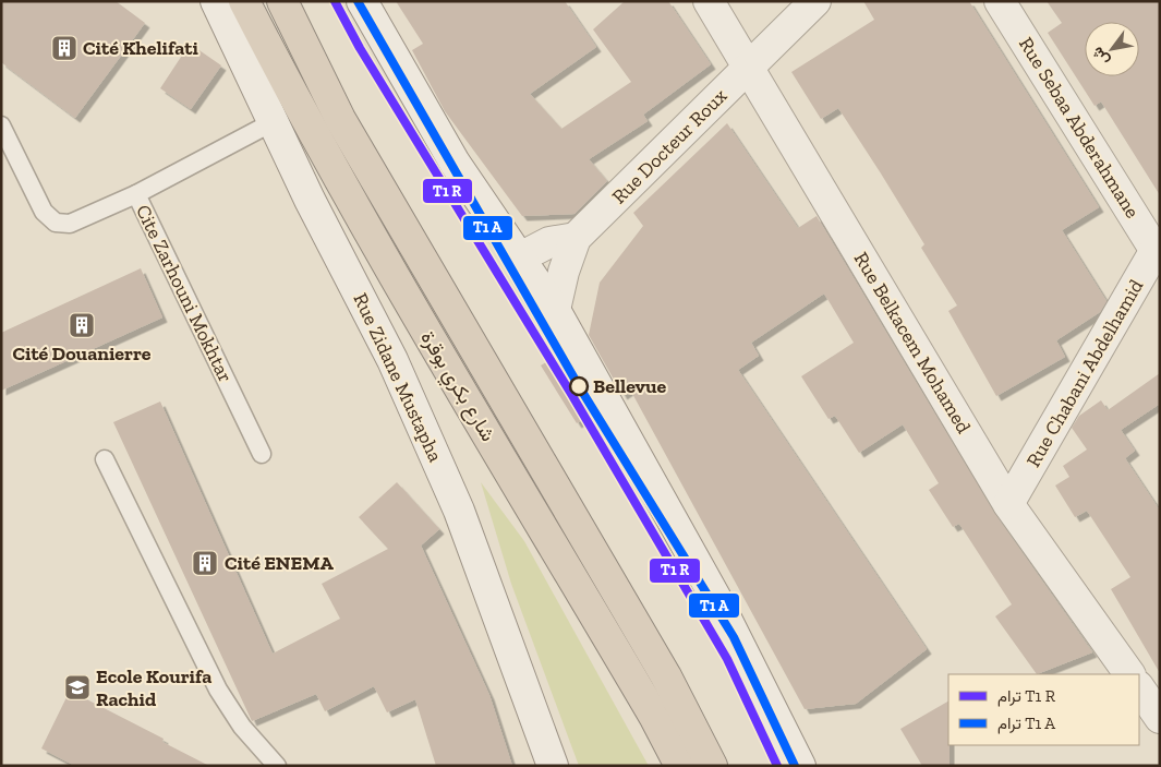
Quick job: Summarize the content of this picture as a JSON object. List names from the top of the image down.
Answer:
{
  "streets": {
    "highway": ["شارع بكري بوقرة"],
    "street": [
      "Rue Sebaa Abderahmane",
      "Rue Docteur Roux",
      "Rue Belkacem Mohamed",
      "Rue Chabani Abdelhamid",
      "Rue Zidane Mustapha"
    ],
    "lane": ["Cite Zarhouni Mokhtar"]
  },
  "crossings": [
    ["Rue Sebaa Abderahmane", "Rue Chabani Abdelhamid"],
    ["Rue Docteur Roux", "Rue Belkacem Mohamed"],
    ["Rue Belkacem Mohamed", "Rue Chabani Abdelhamid"]
  ],
  "places": {
    "building": ["Cité Khelifati", "Cité Douanierre", "Cité ENEMA"],
    "other": ["Bellevue"],
    "school or university": ["Ecole Kourifa Rachid"]
  },
  "legend": ["ترام T1 R", "ترام T1 A"],
  "north": "bottom left"
}
